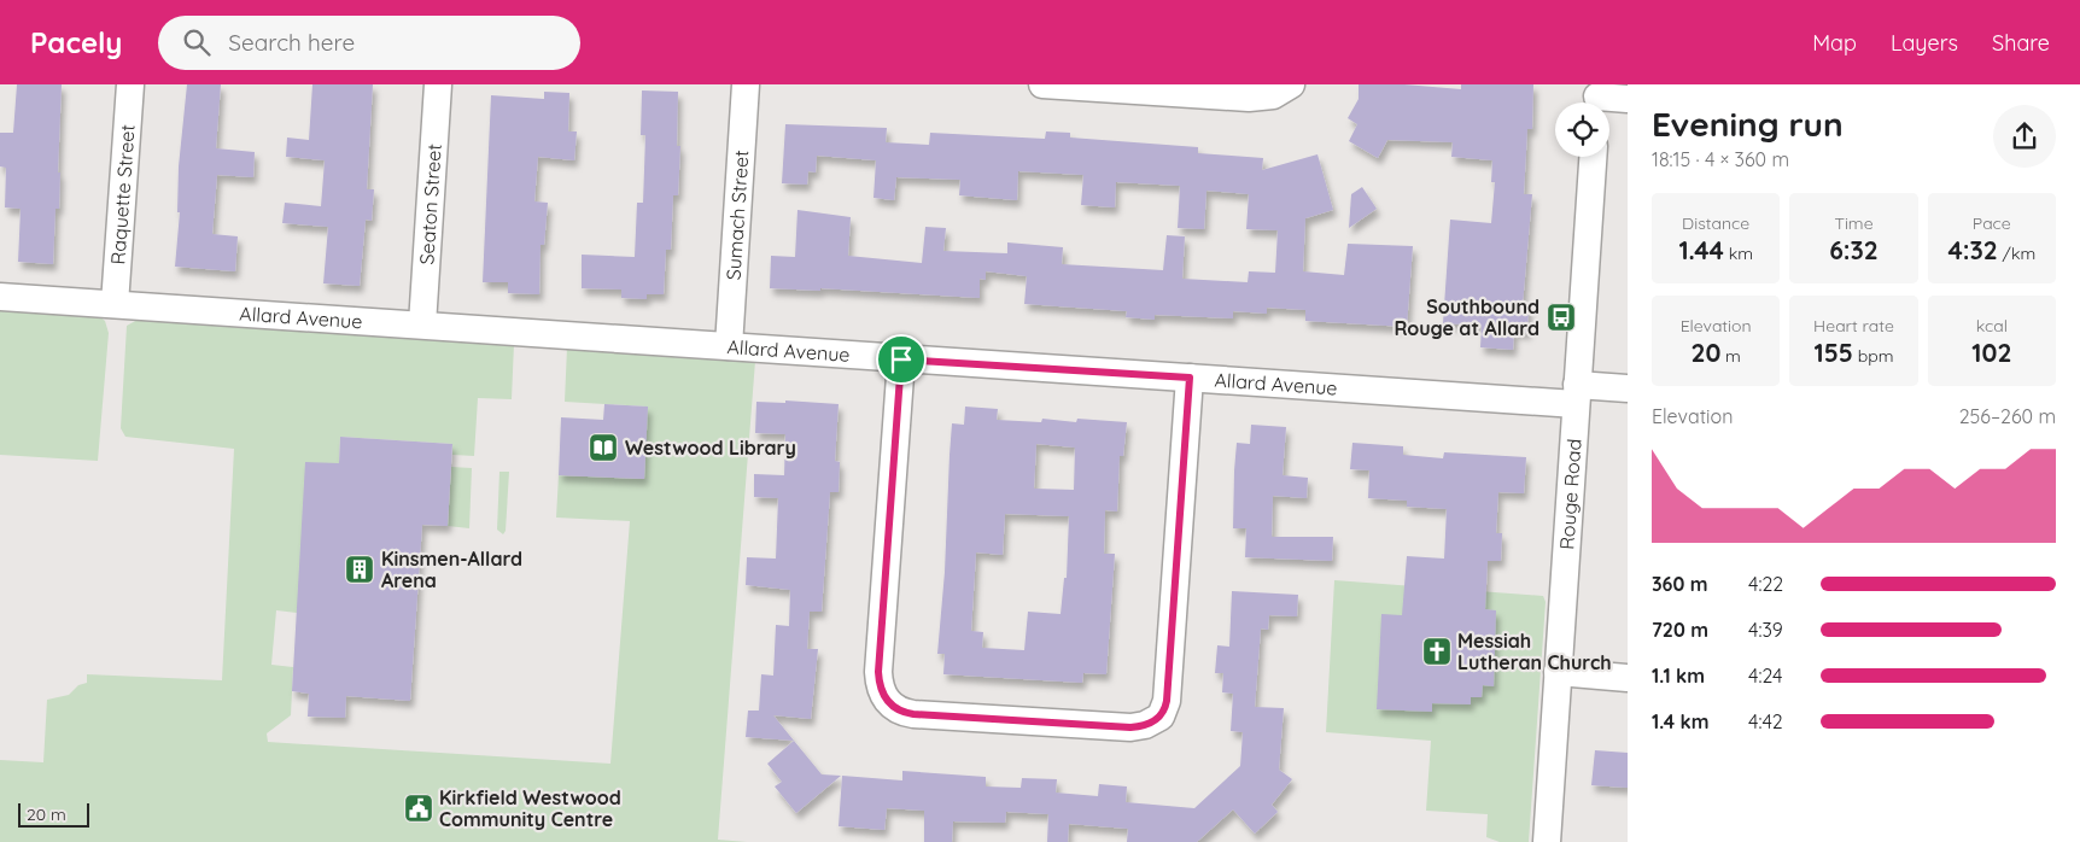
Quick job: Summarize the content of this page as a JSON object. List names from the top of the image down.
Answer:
{
  "streets": {
    "street": [
      "Raquette Street",
      "Seaton Street",
      "Sumach Street",
      "Allard Avenue",
      "Rouge Road"
    ]
  },
  "crossings": [
    ["Raquette Street", "Allard Avenue"],
    ["Seaton Street", "Allard Avenue"],
    ["Sumach Street", "Allard Avenue"],
    ["Allard Avenue", "Rouge Road"]
  ],
  "places": {
    "bus stop": ["Southbound Rouge at Allard"],
    "library": ["Westwood Library"],
    "building": ["Kinsmen-Allard Arena"],
    "church": ["Messiah Lutheran Church"],
    "public building": ["Kirkfield Westwood Community Centre"]
  },
  "scale_bar": "20 m",
  "page": {
    "header": "Pacely",
    "search": "Search here",
    "nav": ["Map", "Layers", "Share"],
    "heading": ["Evening run", "18:15 · 4 × 360 m"],
    "stats": [
      ["Distance", "1.44 km"],
      ["Time", "6:32"],
      ["Pace", "4:32 /km"],
      ["Elevation", "20 m"],
      ["Heart rate", "155 bpm"],
      ["kcal", "102"]
    ],
    "chart": ["Elevation", "256–260 m"],
    "list": [
      {
        "name": "360 m",
        "note": "4:22"
      },
      {
        "name": "720 m",
        "note": "4:39"
      },
      {
        "name": "1.1 km",
        "note": "4:24"
      },
      {
        "name": "1.4 km",
        "note": "4:42"
      }
    ],
    "scale": "20 m"
  }
}
